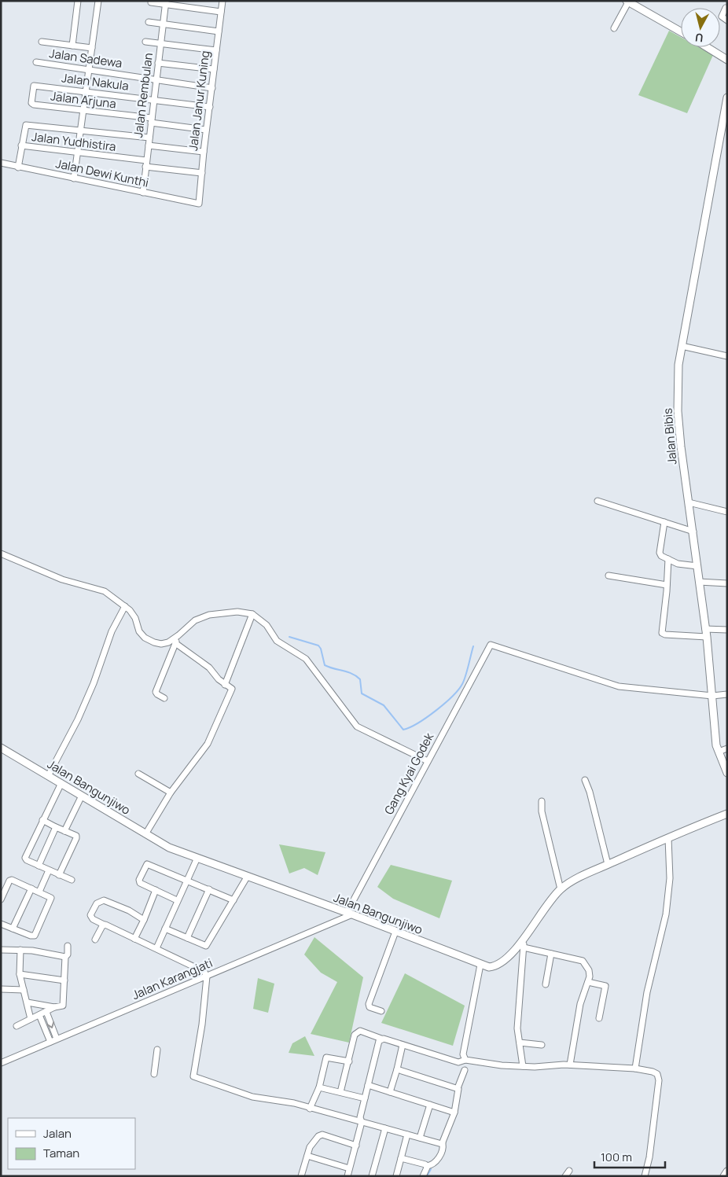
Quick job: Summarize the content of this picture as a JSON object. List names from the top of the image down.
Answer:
{
  "streets": {
    "main road": ["Jalan Bibis", "Jalan Bangunjiwo"],
    "street": [
      "Jalan Sadewa",
      "Jalan Nakula",
      "Jalan Rembulan",
      "Jalan Arjuna",
      "Jalan Janur Kuning",
      "Jalan Yudhistira",
      "Jalan Dewi Kunthi",
      "Gang Kyai Godek",
      "Jalan Karangjati"
    ]
  },
  "crossings": [
    ["Jalan Sadewa", "Jalan Rembulan"],
    ["Jalan Sadewa", "Jalan Janur Kuning"],
    ["Jalan Nakula", "Jalan Rembulan"],
    ["Jalan Nakula", "Jalan Arjuna"],
    ["Jalan Nakula", "Jalan Janur Kuning"],
    ["Jalan Rembulan", "Jalan Arjuna"],
    ["Jalan Rembulan", "Jalan Yudhistira"],
    ["Jalan Rembulan", "Jalan Dewi Kunthi"],
    ["Jalan Arjuna", "Jalan Janur Kuning"],
    ["Jalan Janur Kuning", "Jalan Yudhistira"],
    ["Jalan Janur Kuning", "Jalan Dewi Kunthi"],
    ["Jalan Yudhistira", "Jalan Dewi Kunthi"],
    ["Jalan Bibis", "Gang Kyai Godek"],
    ["Gang Kyai Godek", "Jalan Bangunjiwo"],
    ["Gang Kyai Godek", "Jalan Karangjati"],
    ["Jalan Bangunjiwo", "Jalan Karangjati"]
  ],
  "legend": ["Jalan", "Taman"],
  "scale_bar": "100 m",
  "north": "bottom"
}
